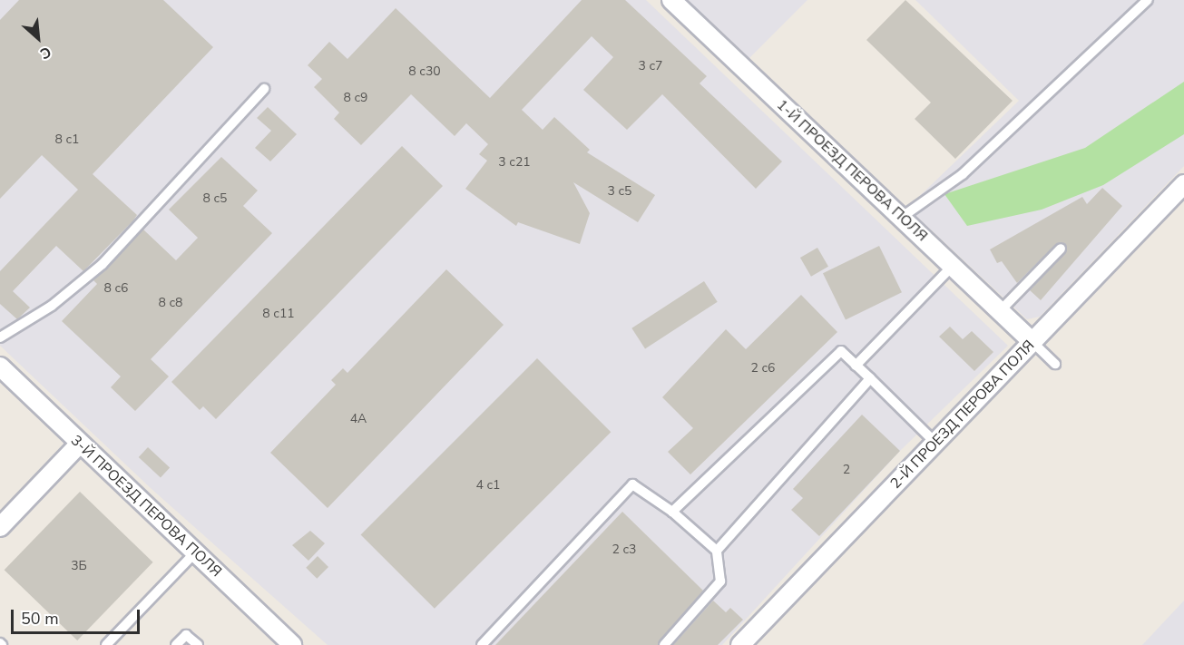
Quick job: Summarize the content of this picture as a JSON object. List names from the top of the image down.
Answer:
{
  "streets": {
    "street": ["1-Й ПРОЕЗД ПЕРОВА ПОЛЯ", "2-Й ПРОЕЗД ПЕРОВА ПОЛЯ", "3-Й ПРОЕЗД ПЕРОВА ПОЛЯ"]
  },
  "crossings": [
    ["1-Й ПРОЕЗД ПЕРОВА ПОЛЯ", "2-Й ПРОЕЗД ПЕРОВА ПОЛЯ"]
  ],
  "house_numbers": [
    "3 с7",
    "8 с30",
    "8 с9",
    "8 с1",
    "3 с21",
    "3 с5",
    "8 с5",
    "8 с6",
    "8 с8",
    "8 с11",
    "2 с6",
    "4А",
    "2",
    "4 с1",
    "2 с3",
    "3Б"
  ],
  "scale_bar": "50 m",
  "north": "bottom right"
}
